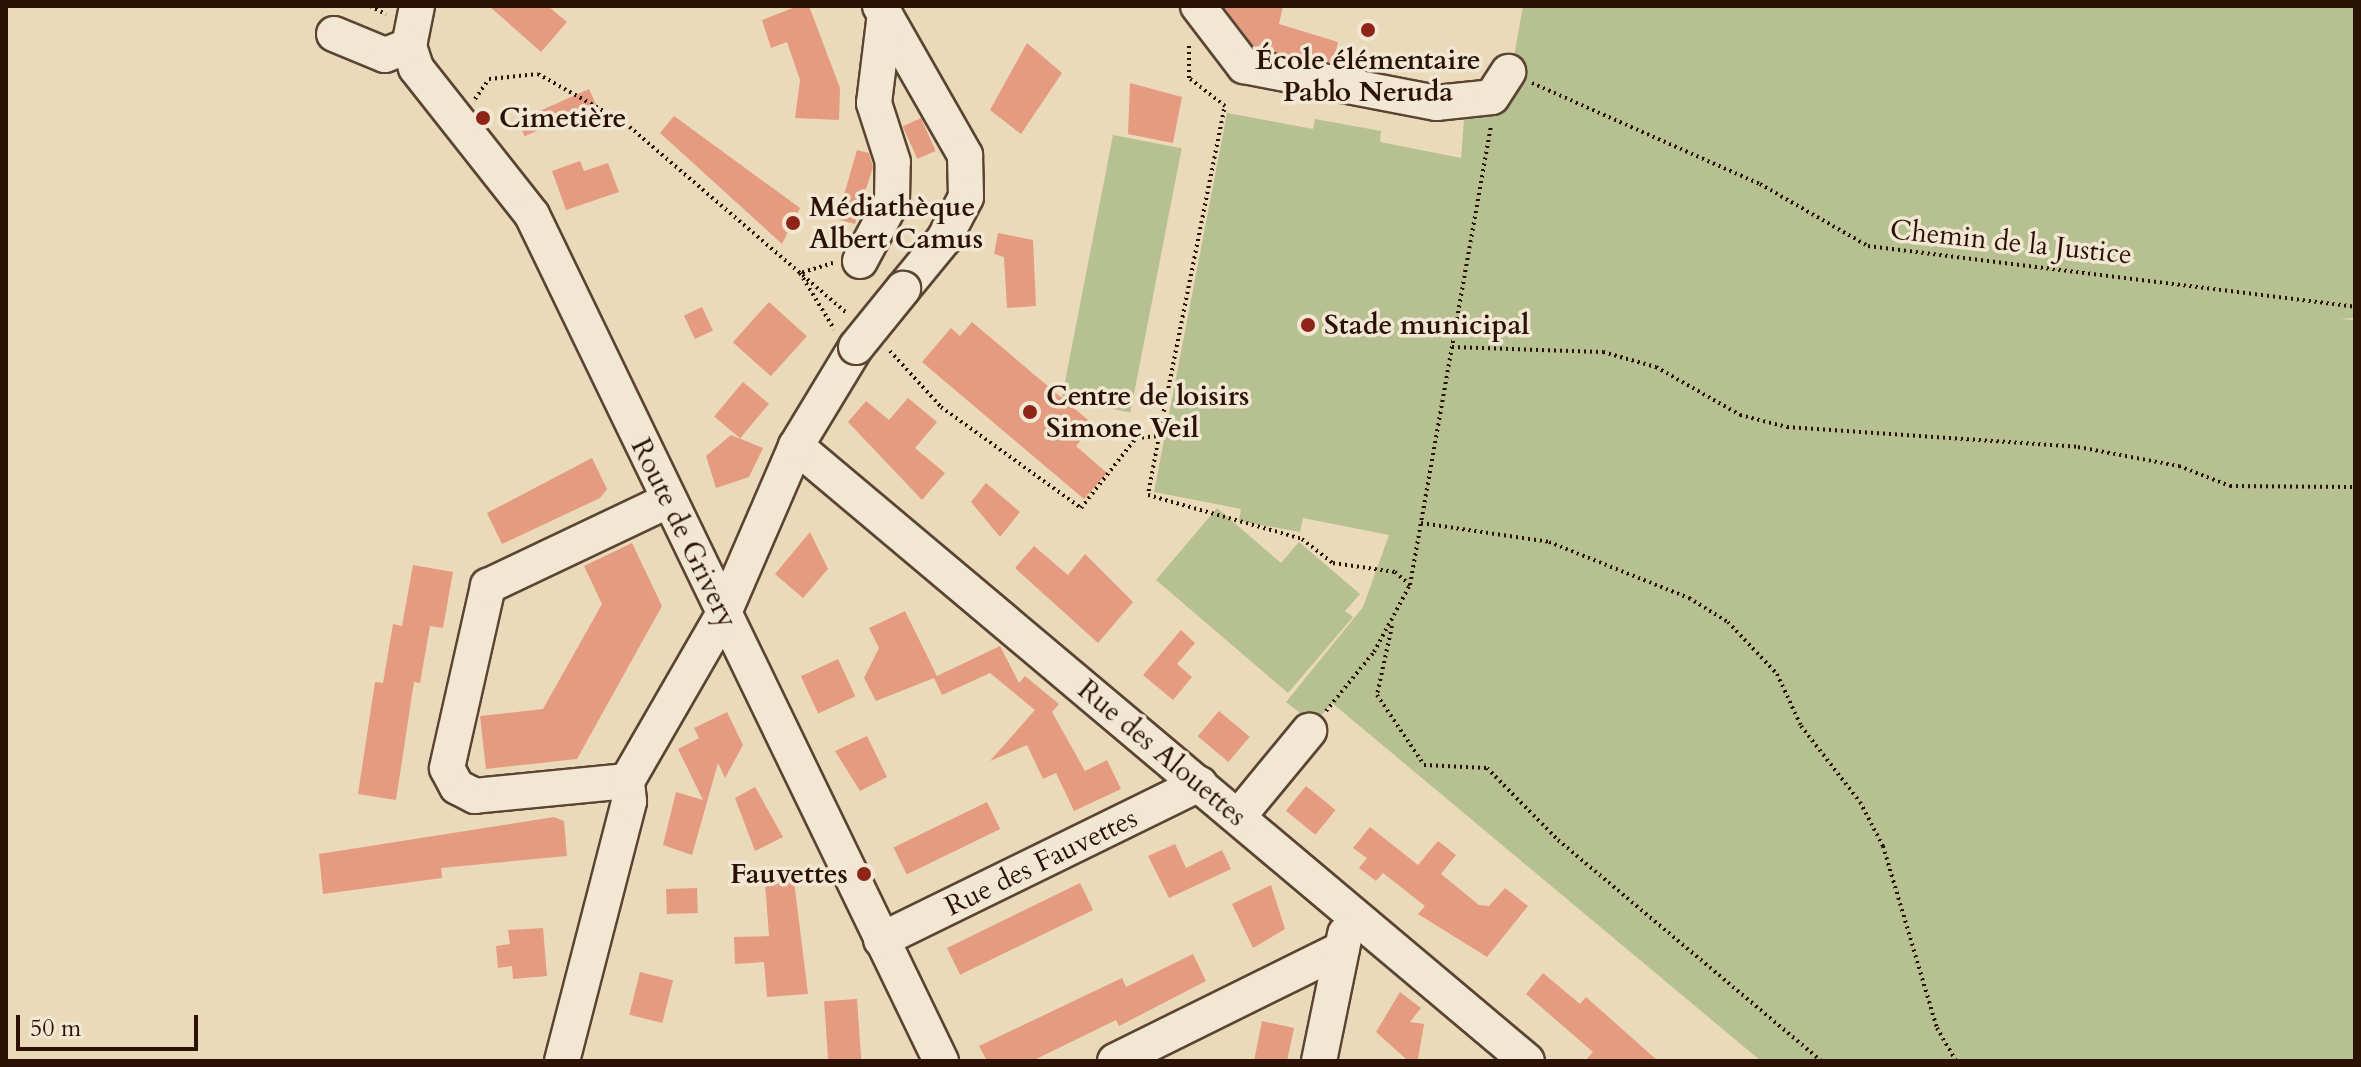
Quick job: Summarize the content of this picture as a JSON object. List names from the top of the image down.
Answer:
{
  "streets": {
    "street": ["Route de Grivery", "Rue des Alouettes", "Rue des Fauvettes"],
    "path": ["Chemin de la Justice"]
  },
  "crossings": [
    ["Route de Grivery", "Rue des Fauvettes"],
    ["Rue des Alouettes", "Rue des Fauvettes"]
  ],
  "places": [
    "École élémentaire Pablo Neruda",
    "Cimetière",
    "Médiathèque Albert Camus",
    "Stade municipal",
    "Centre de loisirs Simone Veil",
    "Fauvettes"
  ],
  "scale_bar": "50 m"
}
